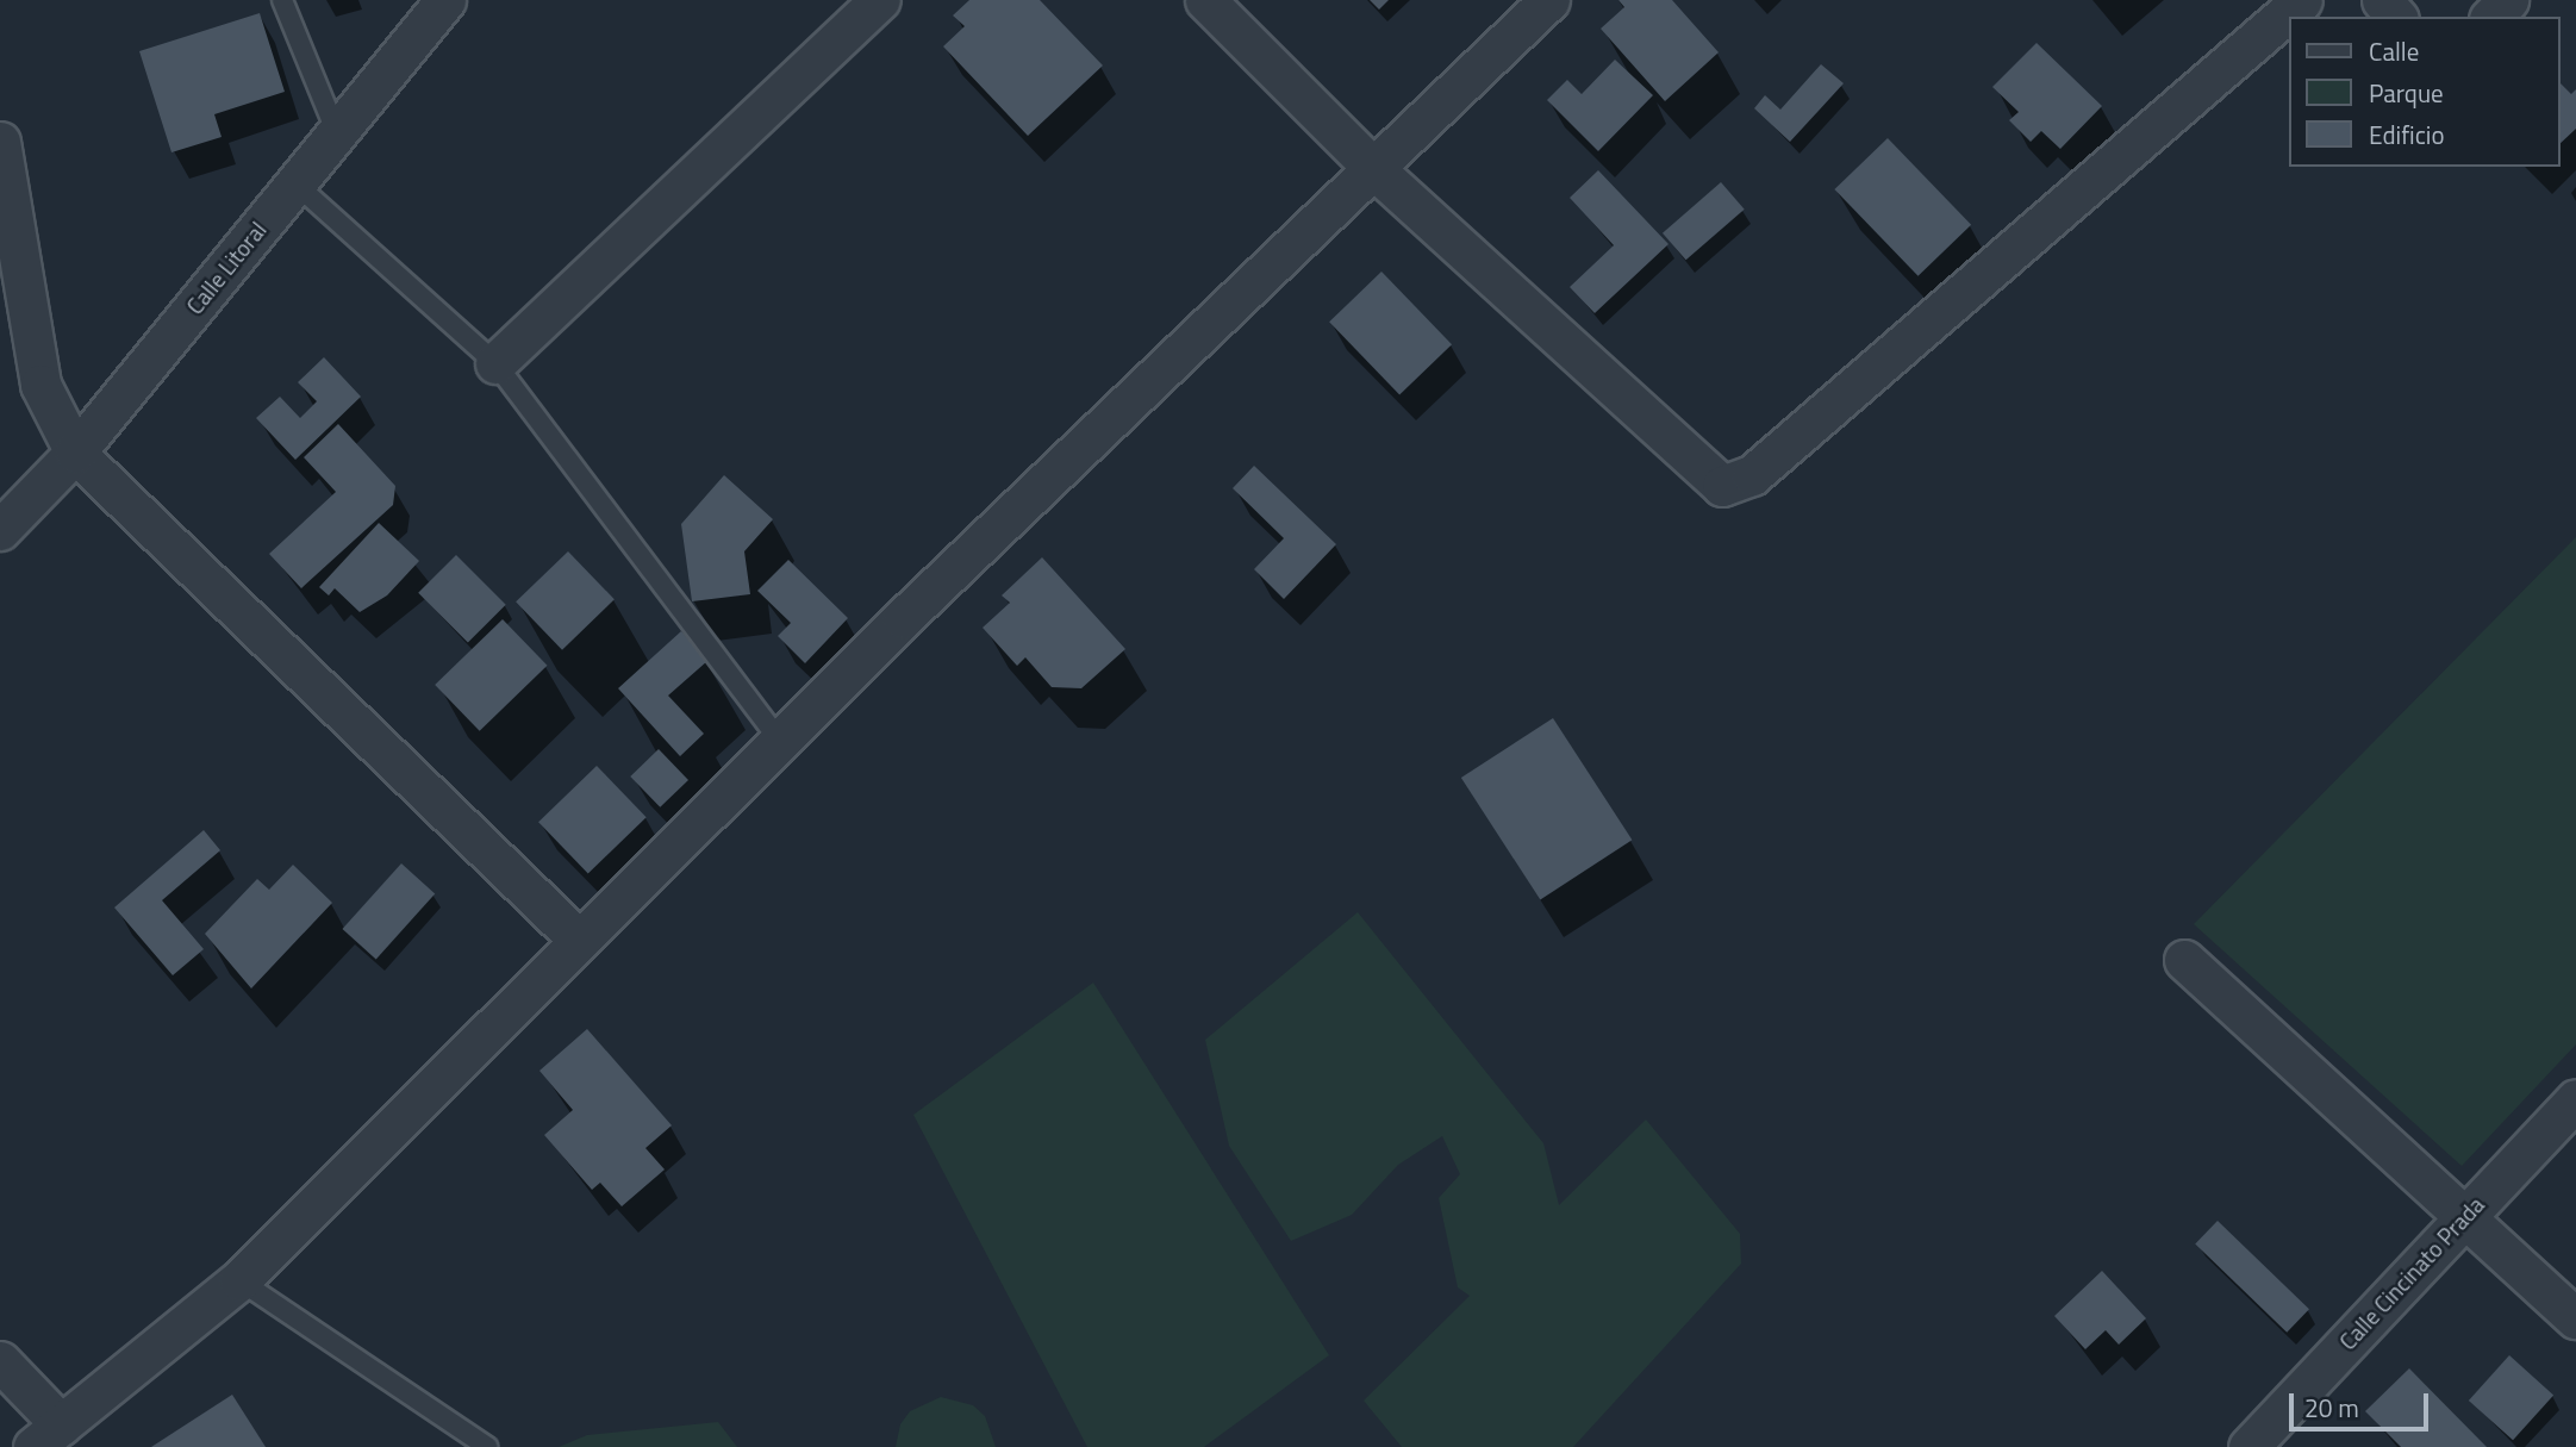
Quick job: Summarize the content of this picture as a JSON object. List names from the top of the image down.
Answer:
{
  "streets": {
    "street": ["Calle Litoral", "Calle Cincinato Prada"]
  },
  "legend": ["Calle", "Parque", "Edificio"],
  "scale_bar": "20 m"
}
